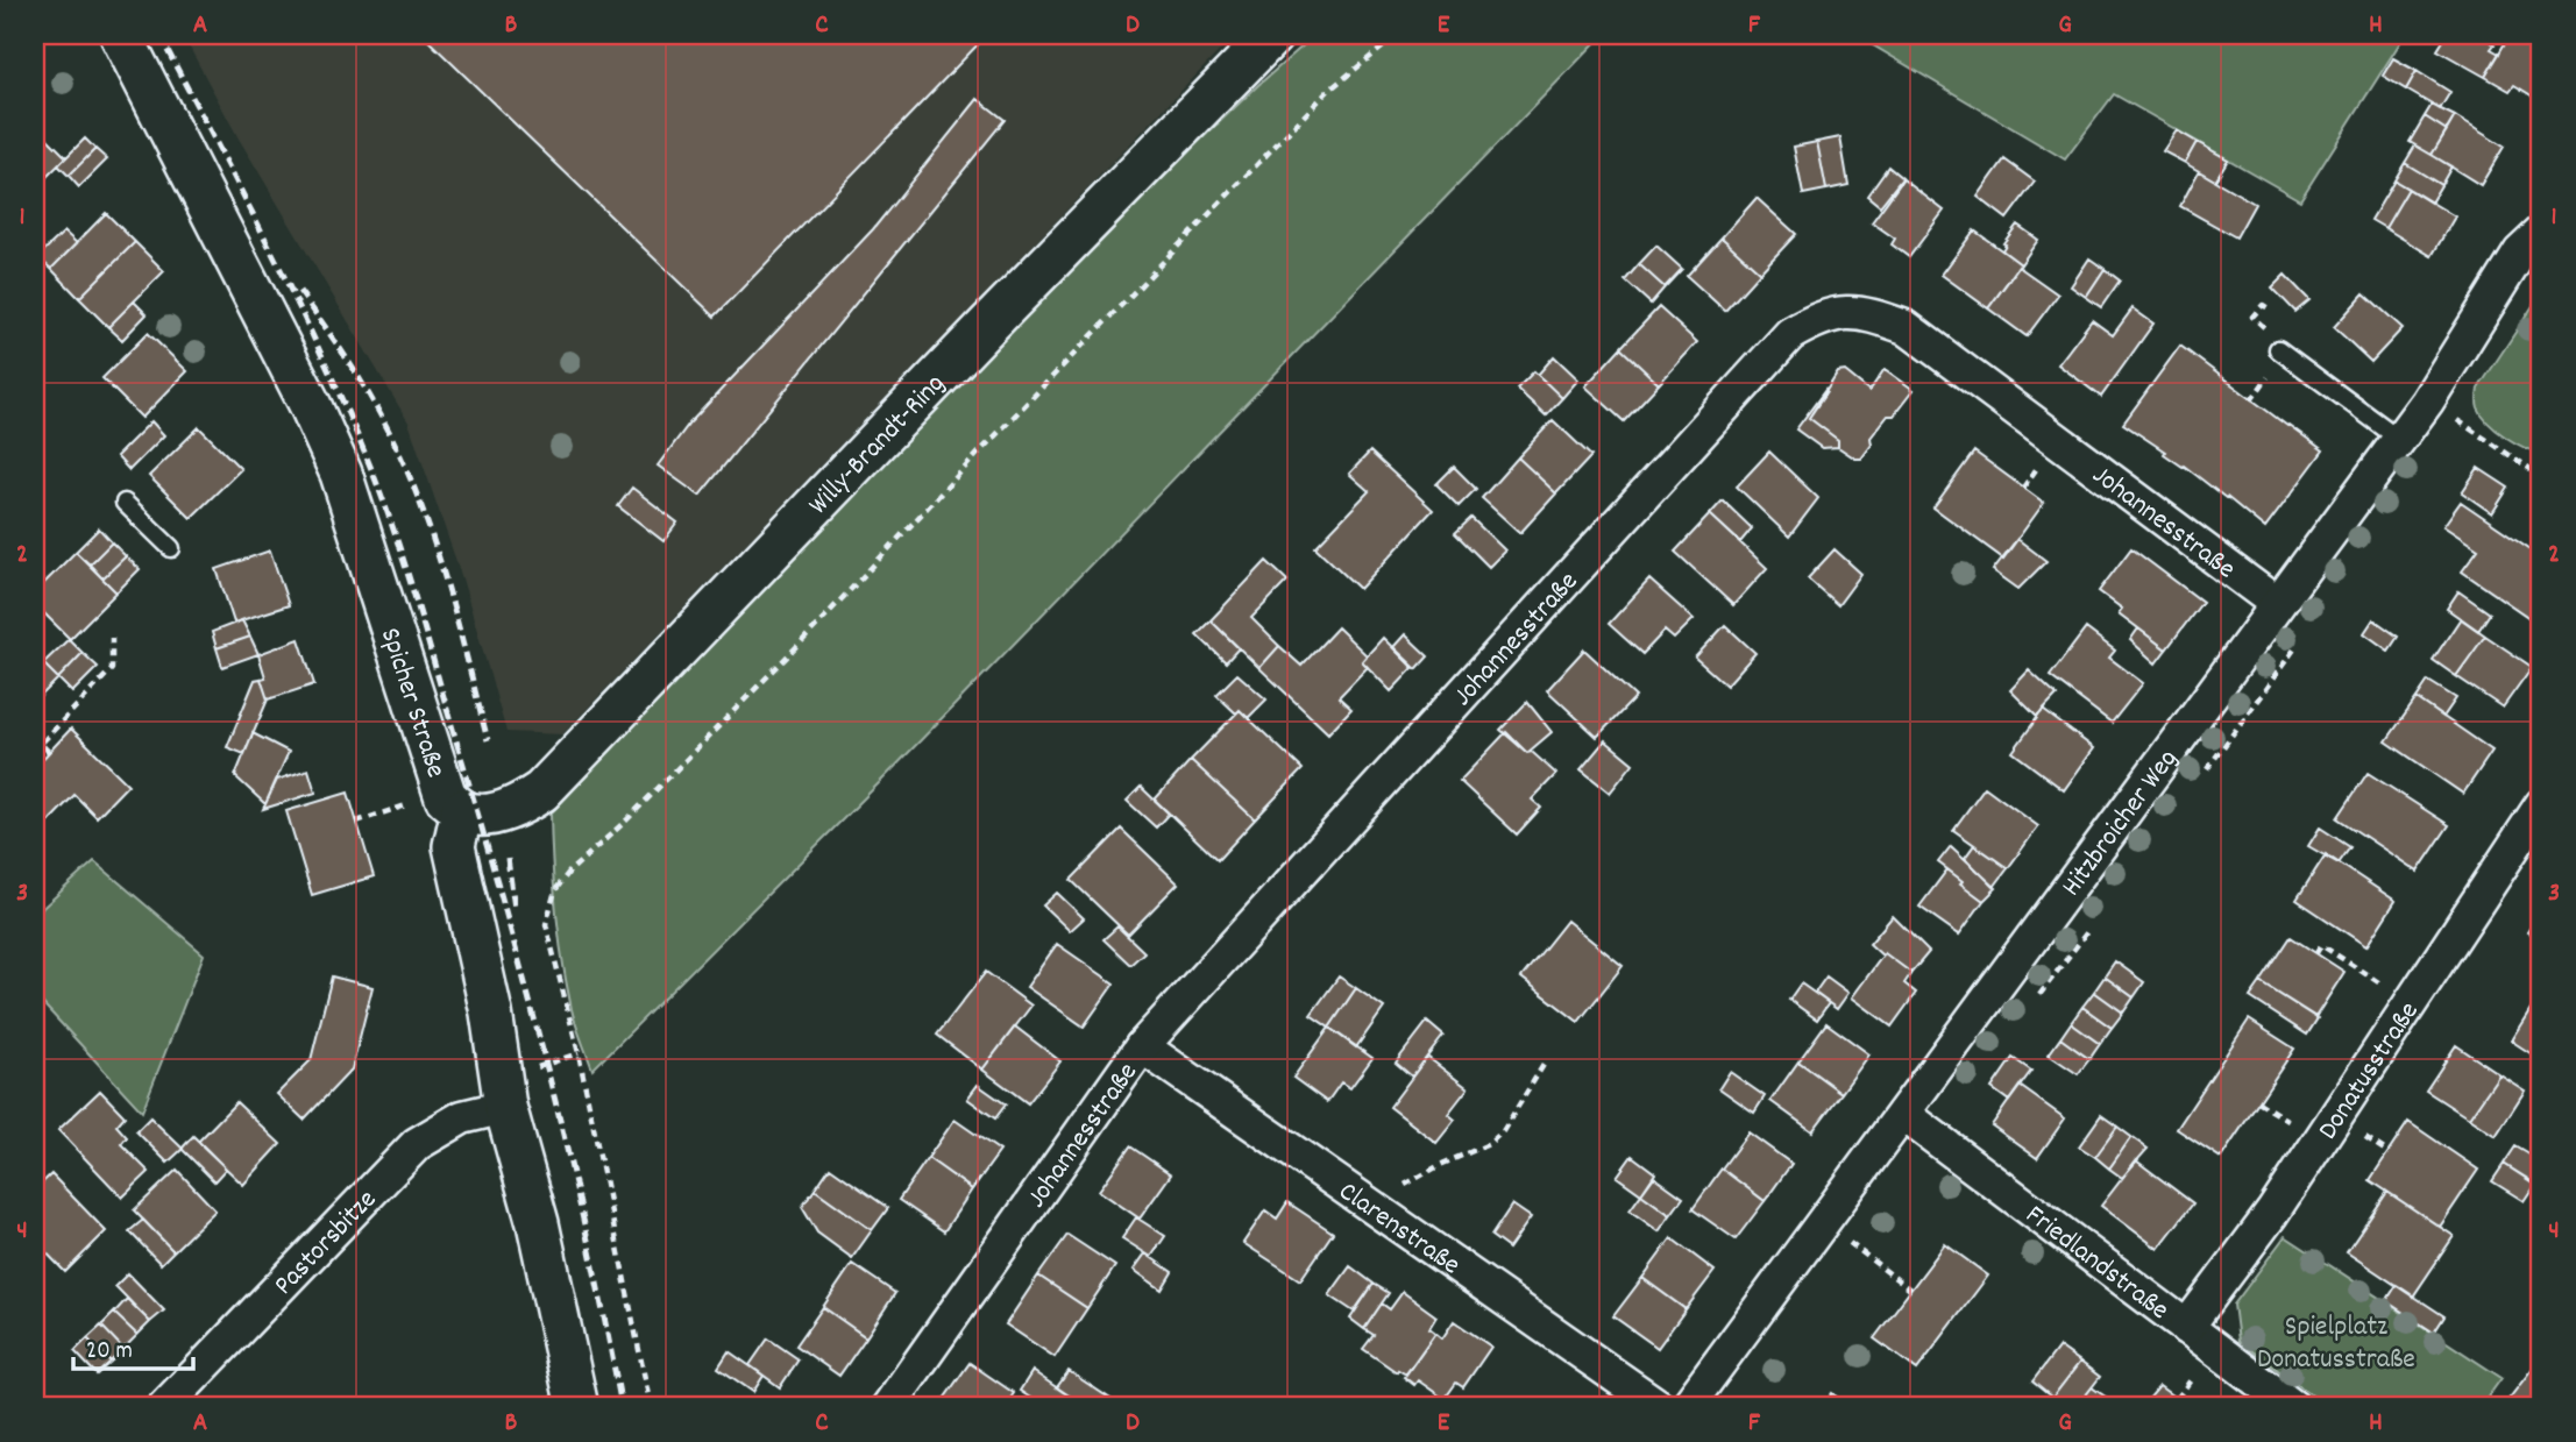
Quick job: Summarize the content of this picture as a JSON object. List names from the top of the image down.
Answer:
{
  "streets": {
    "street": [
      "Willy-Brandt-Ring",
      "Johannesstraße",
      "Spicher Straße",
      "Hitzbroicher Weg",
      "Donatusstraße",
      "Clarenstraße",
      "Pastorsbitze",
      "Friedlandstraße"
    ]
  },
  "crossings": [
    ["Willy-Brandt-Ring", "Spicher Straße"],
    ["Johannesstraße", "Hitzbroicher Weg"],
    ["Johannesstraße", "Clarenstraße"],
    ["Spicher Straße", "Pastorsbitze"],
    ["Hitzbroicher Weg", "Friedlandstraße"],
    ["Donatusstraße", "Friedlandstraße"]
  ],
  "parks": ["Spielplatz Donatusstraße"],
  "scale_bar": "20 m",
  "grid": {
    "columns": [
      "A",
      "B",
      "C",
      "D",
      "E",
      "F",
      "G",
      "H"
    ],
    "rows": [
      "1",
      "2",
      "3",
      "4"
    ]
  }
}
